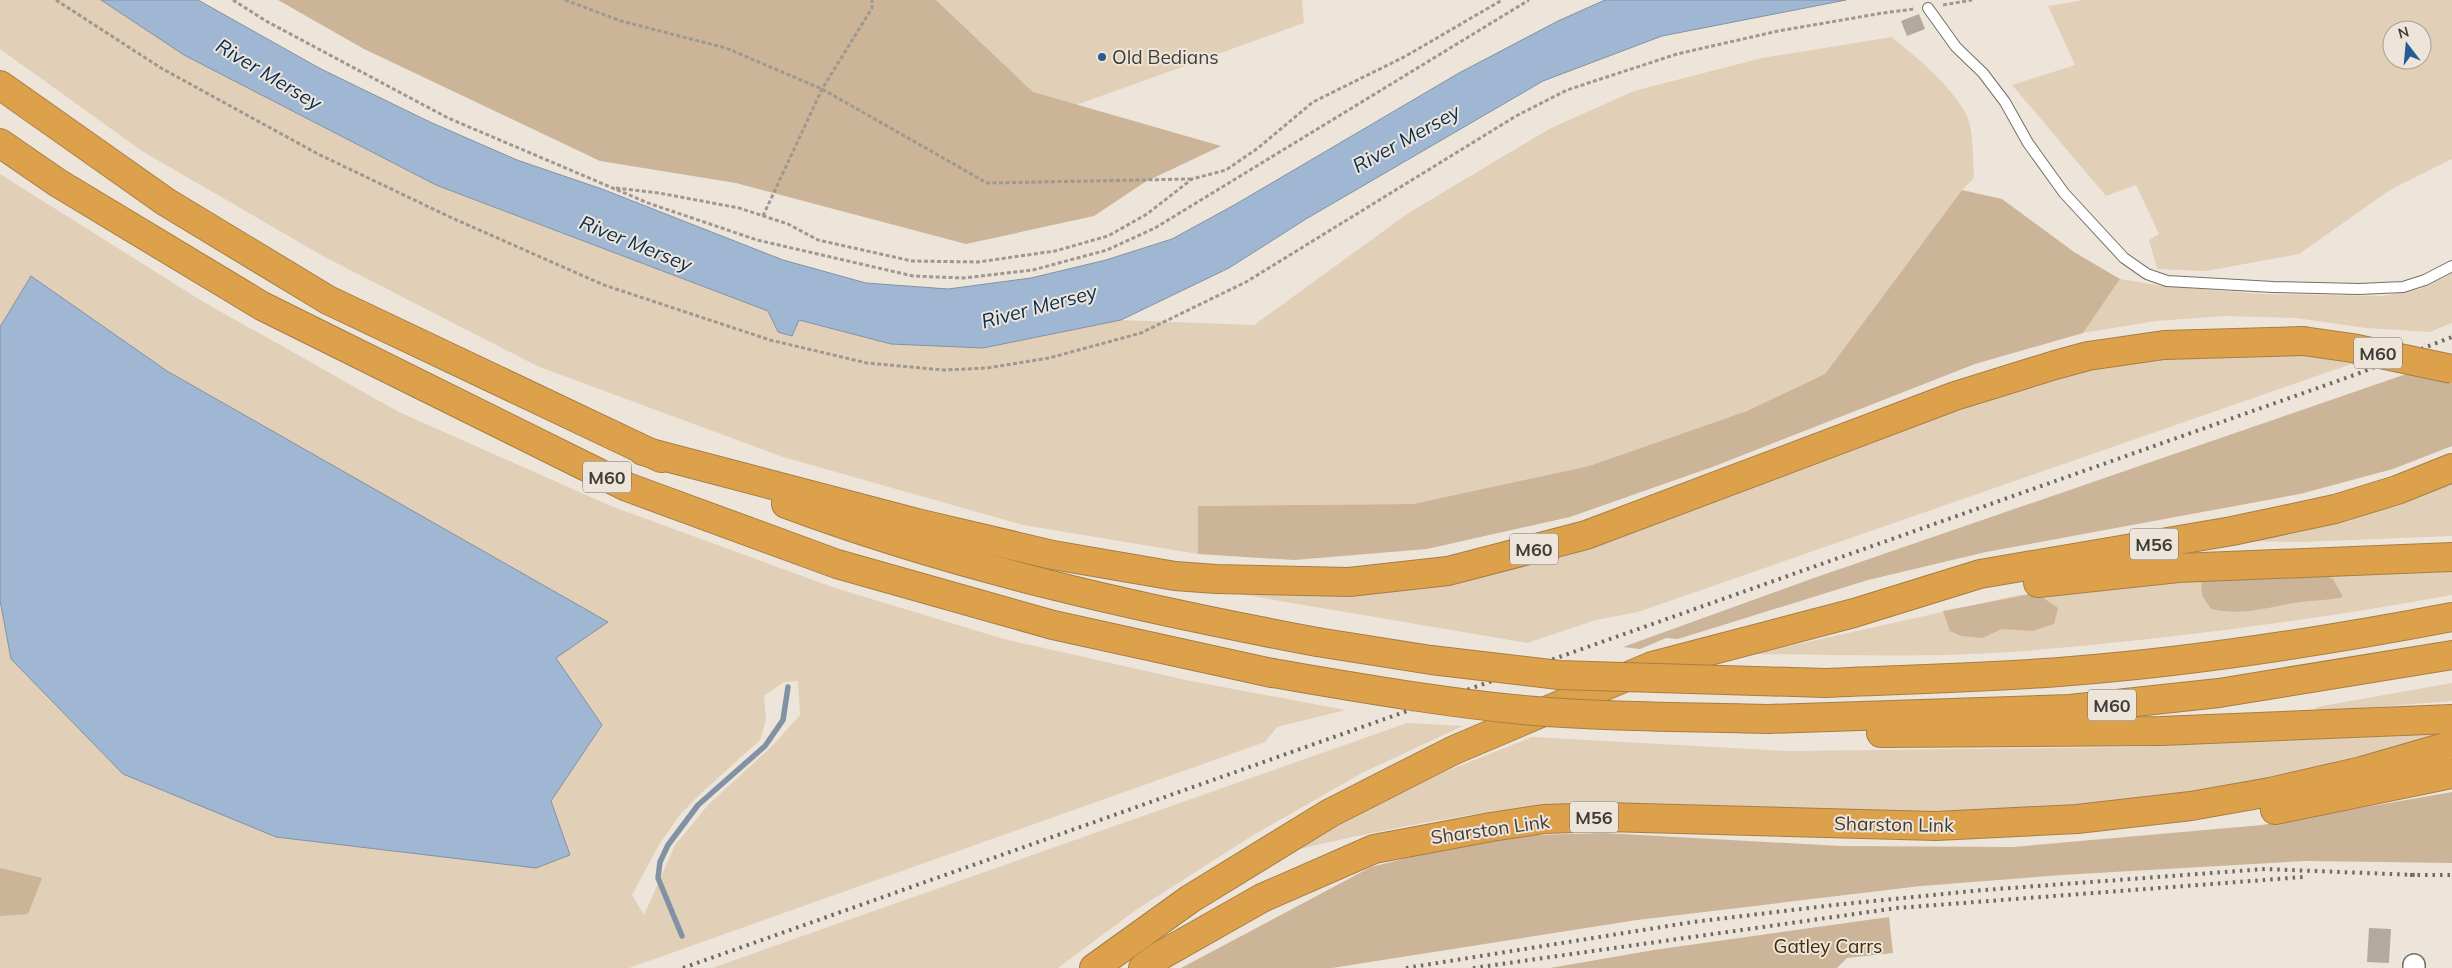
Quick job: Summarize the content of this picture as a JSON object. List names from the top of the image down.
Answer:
{
  "streets": {
    "highway": ["M60", "M56", "Sharston Link"]
  },
  "crossings": [
    ["M56", "Sharston Link"]
  ],
  "water": ["River Mersey"],
  "parks": ["Gatley Carrs"],
  "places": ["Old Bedians"],
  "north": "top"
}
